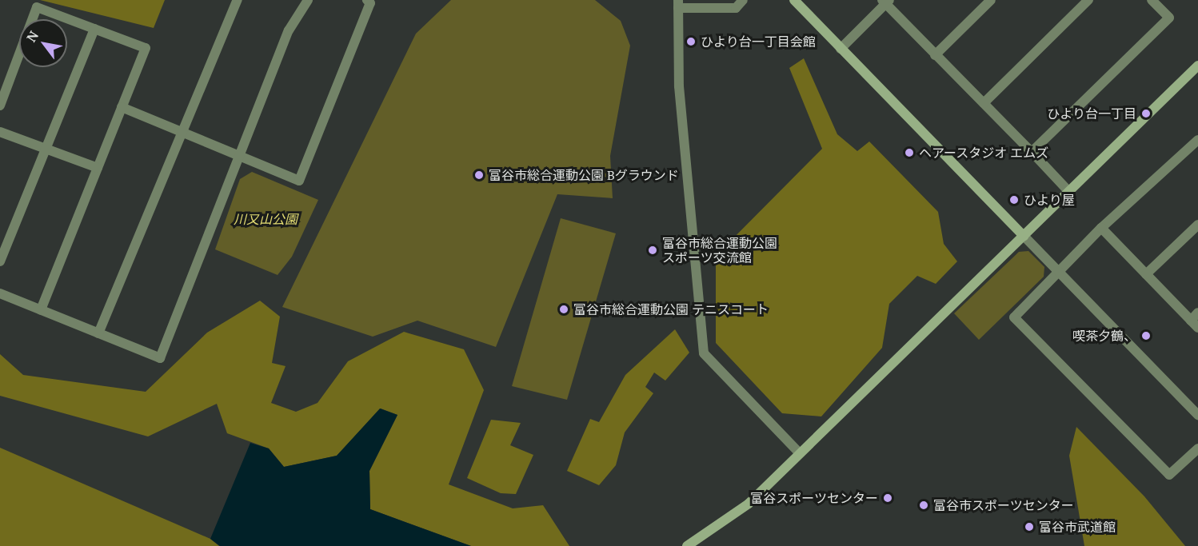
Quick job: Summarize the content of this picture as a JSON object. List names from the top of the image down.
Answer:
{
  "parks": ["川又山公園"],
  "places": [
    "ひより台一丁目会館",
    "ひより台一丁目",
    "ヘアースタジオ エムズ",
    "富谷市総合運動公園 Bグラウンド",
    "ひより屋",
    "富谷市総合運動公園 スポーツ交流館",
    "富谷市総合運動公園 テニスコート",
    "喫茶夕鶴、",
    "富谷スポーツセンター",
    "富谷市スポーツセンター",
    "富谷市武道館"
  ],
  "north": "top left"
}
